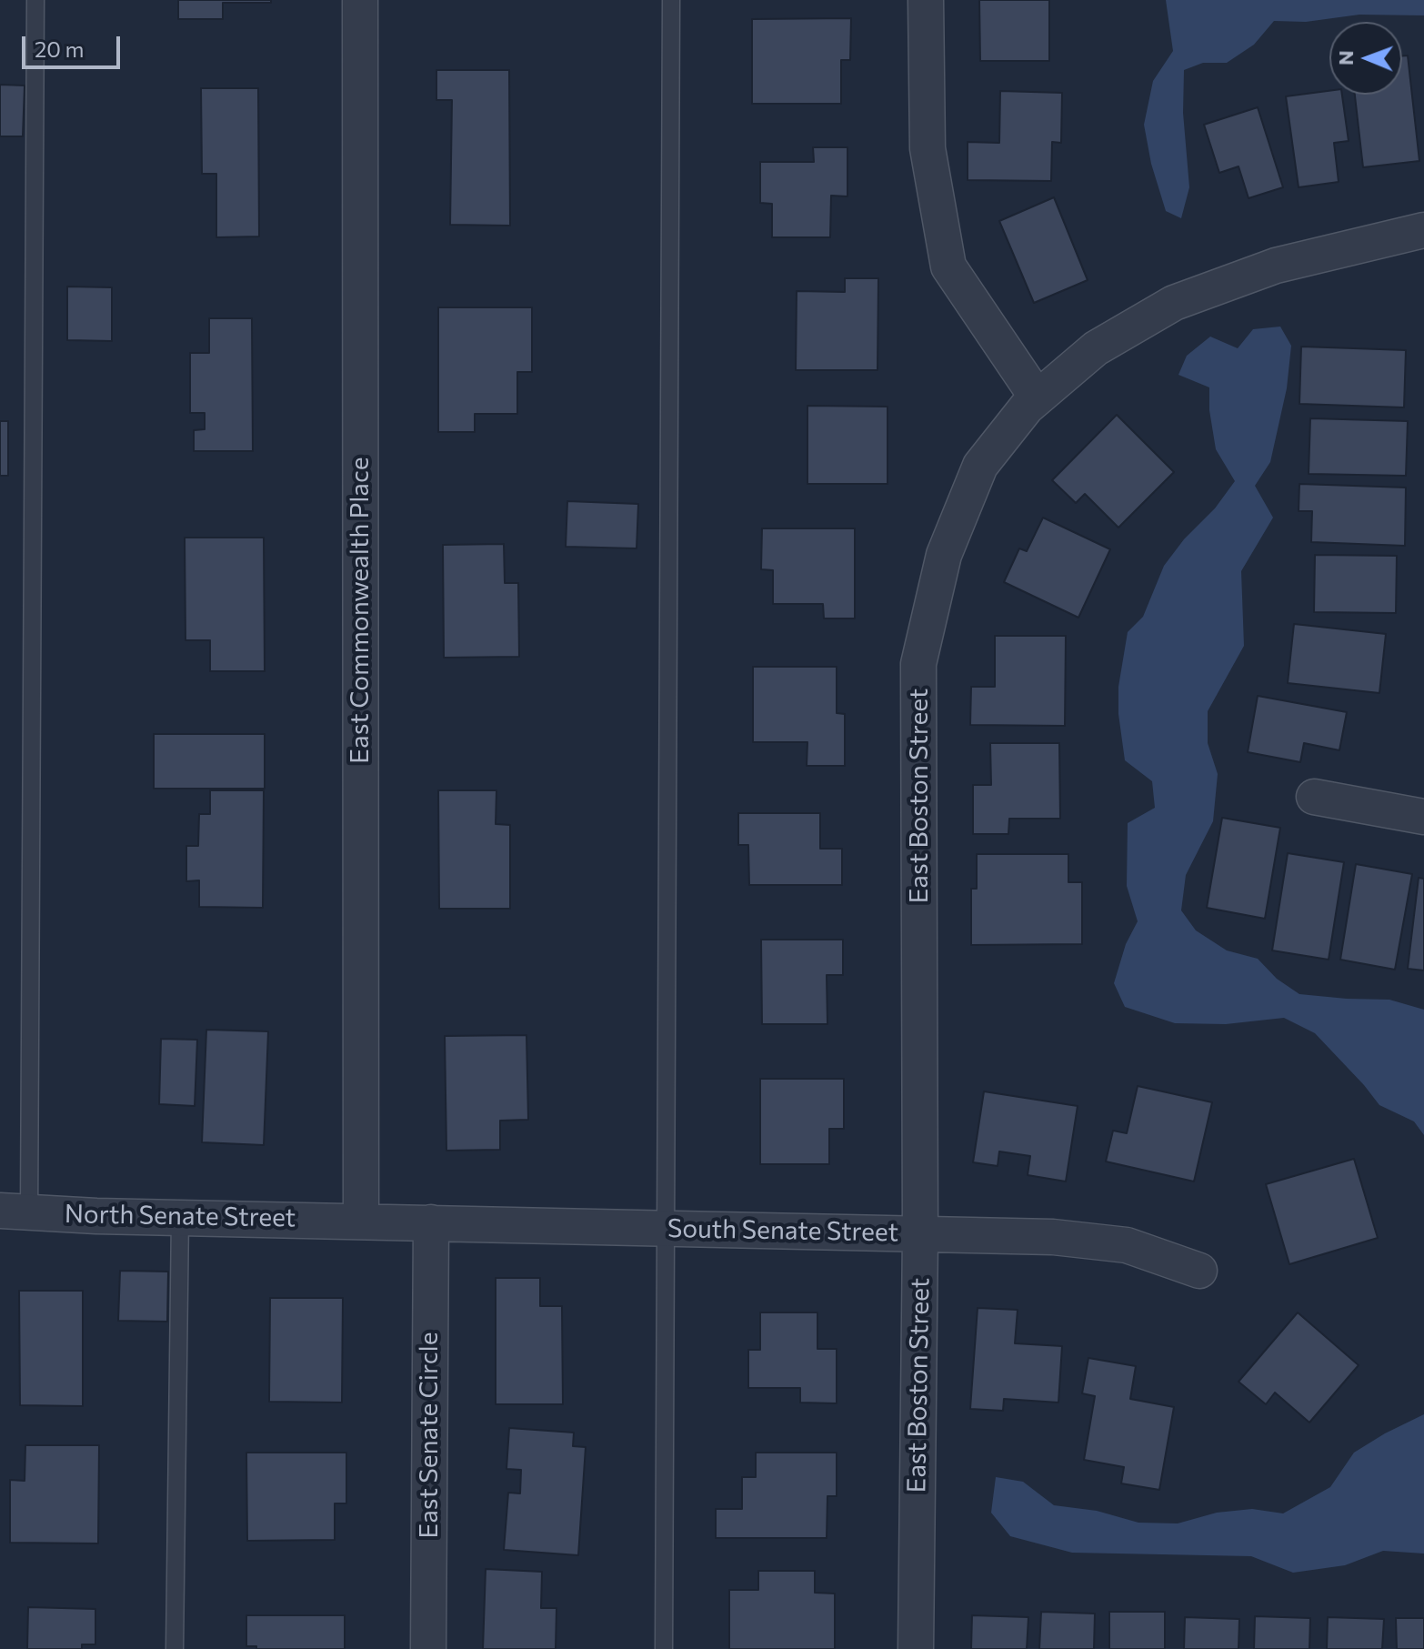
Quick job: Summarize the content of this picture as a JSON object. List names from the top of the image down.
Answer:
{
  "streets": {
    "street": [
      "East Commonwealth Place",
      "East Boston Street",
      "North Senate Street",
      "South Senate Street",
      "East Senate Circle"
    ]
  },
  "crossings": [
    ["East Commonwealth Place", "North Senate Street"],
    ["East Commonwealth Place", "South Senate Street"],
    ["East Boston Street", "South Senate Street"],
    ["North Senate Street", "South Senate Street"],
    ["South Senate Street", "East Senate Circle"]
  ],
  "scale_bar": "20 m",
  "north": "left"
}
